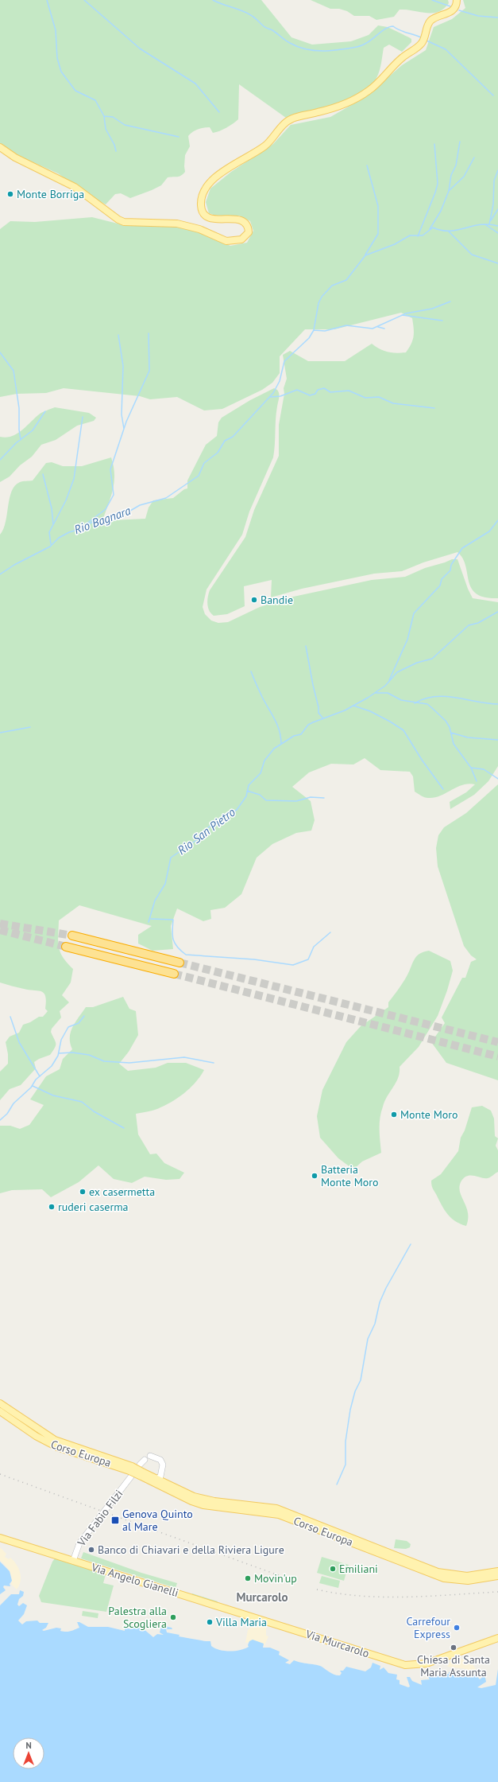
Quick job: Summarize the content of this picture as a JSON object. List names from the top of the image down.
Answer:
{
  "streets": {
    "main road": ["Corso Europa", "Via Angelo Gianelli", "Via Murcarolo"],
    "street": ["Via Fabio Filzi"]
  },
  "crossings": [
    ["Corso Europa", "Via Fabio Filzi"],
    ["Via Fabio Filzi", "Via Angelo Gianelli"],
    ["Via Angelo Gianelli", "Via Murcarolo"]
  ],
  "districts": ["Murcarolo"],
  "water": ["Rio Bagnara", "Rio San Pietro"],
  "places": {
    "other": [
      "Monte Borriga",
      "Bandie",
      "Monte Moro",
      "Batteria Monte Moro",
      "ex casermetta",
      "ruderi caserma",
      "Banco di Chiavari e della Riviera Ligure",
      "Emiliani",
      "Movin'up",
      "Palestra alla Scogliera",
      "Villa Maria",
      "Carrefour Express",
      "Chiesa di Santa Maria Assunta"
    ],
    "transit": ["Genova Quinto al Mare"]
  },
  "north": "top"
}
